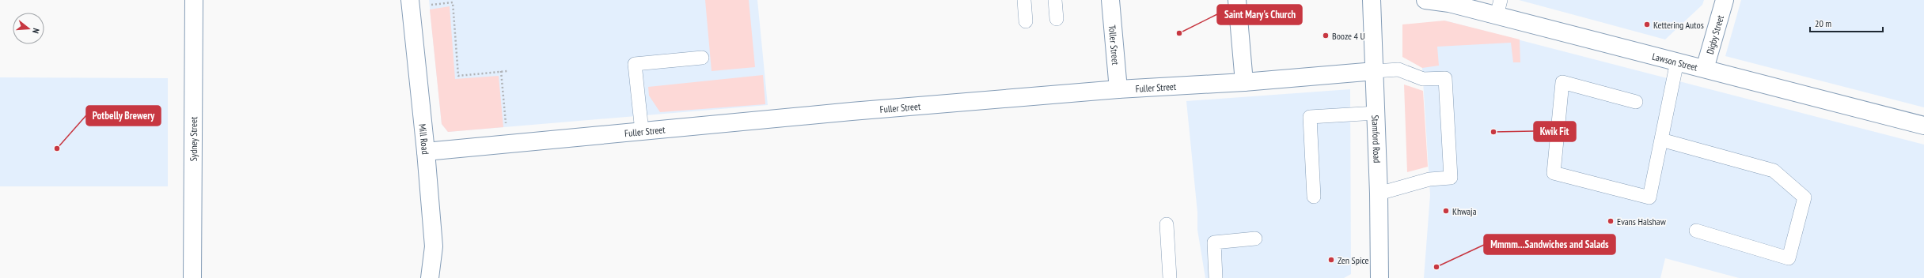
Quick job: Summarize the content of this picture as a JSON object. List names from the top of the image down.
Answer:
{
  "streets": {
    "street": [
      "Digby Street",
      "Toller Street",
      "Lawson Street",
      "Fuller Street",
      "Sydney Street",
      "Mill Road",
      "Stamford Road"
    ]
  },
  "crossings": [
    ["Digby Street", "Lawson Street"],
    ["Toller Street", "Fuller Street"],
    ["Fuller Street", "Mill Road"],
    ["Fuller Street", "Stamford Road"]
  ],
  "places": [
    "Kettering Autos",
    "Saint Mary's Church",
    "Booze 4 U",
    "Kwik Fit",
    "Potbelly Brewery",
    "Khwaja",
    "Evans Halshaw",
    "Zen Spice",
    "Mmmm...Sandwiches and Salads"
  ],
  "scale_bar": "20 m",
  "north": "right"
}
